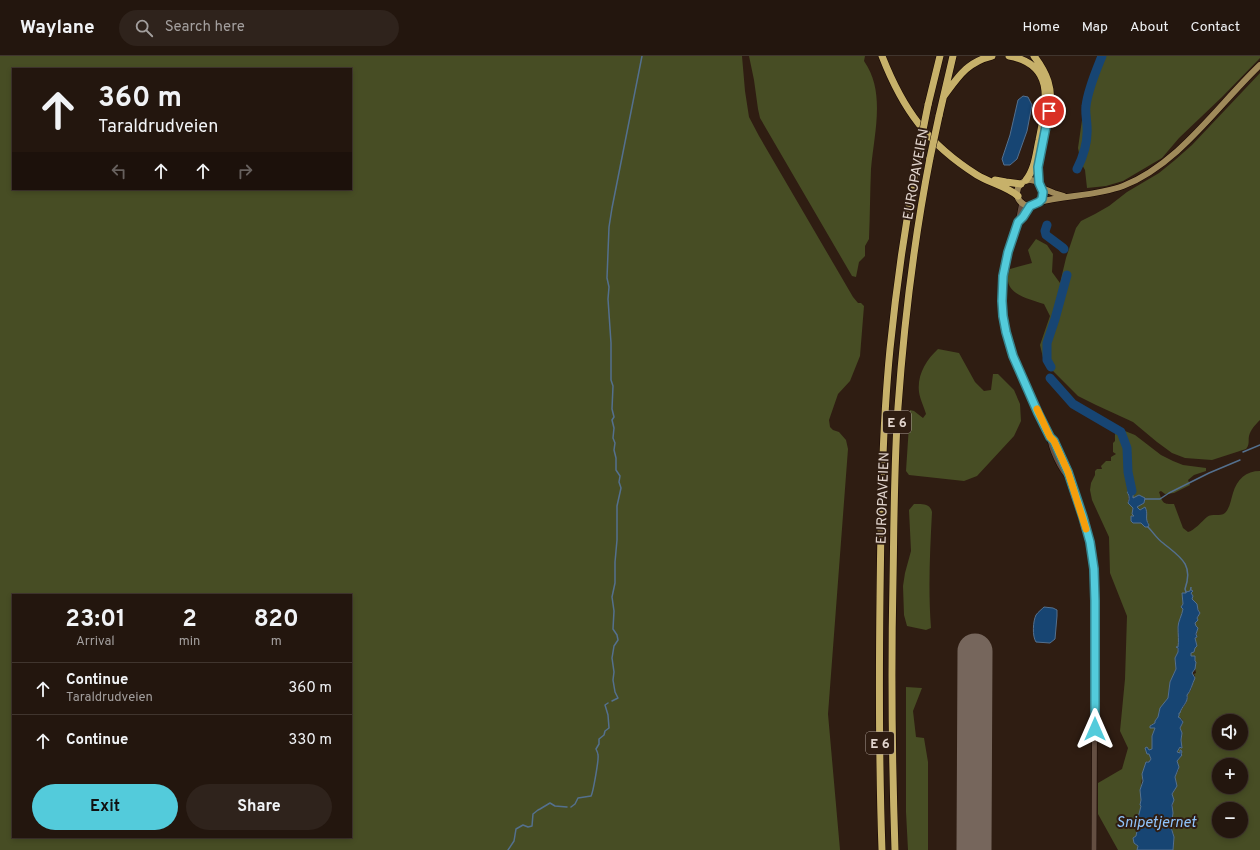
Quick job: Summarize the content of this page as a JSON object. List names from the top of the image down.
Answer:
{
  "streets": {
    "highway": ["EUROPAVEIEN", "E 6"]
  },
  "crossings": [
    ["EUROPAVEIEN", "E 6"]
  ],
  "water": ["Snipetjernet"],
  "page": {
    "header": "Waylane",
    "search": "Search here",
    "nav": [
      "Home",
      "Map",
      "About",
      "Contact"
    ],
    "turn": ["360 m", "Taraldrudveien"],
    "eta": [
      "23:01",
      "Arrival",
      "2",
      "min",
      "820",
      "m"
    ],
    "list": [
      {
        "name": "Continue",
        "note": "Taraldrudveien",
        "value": "360 m"
      },
      {
        "name": "Continue",
        "value": "330 m"
      }
    ],
    "map_buttons": ["+", "−"],
    "buttons": ["Exit", "Share"]
  }
}
